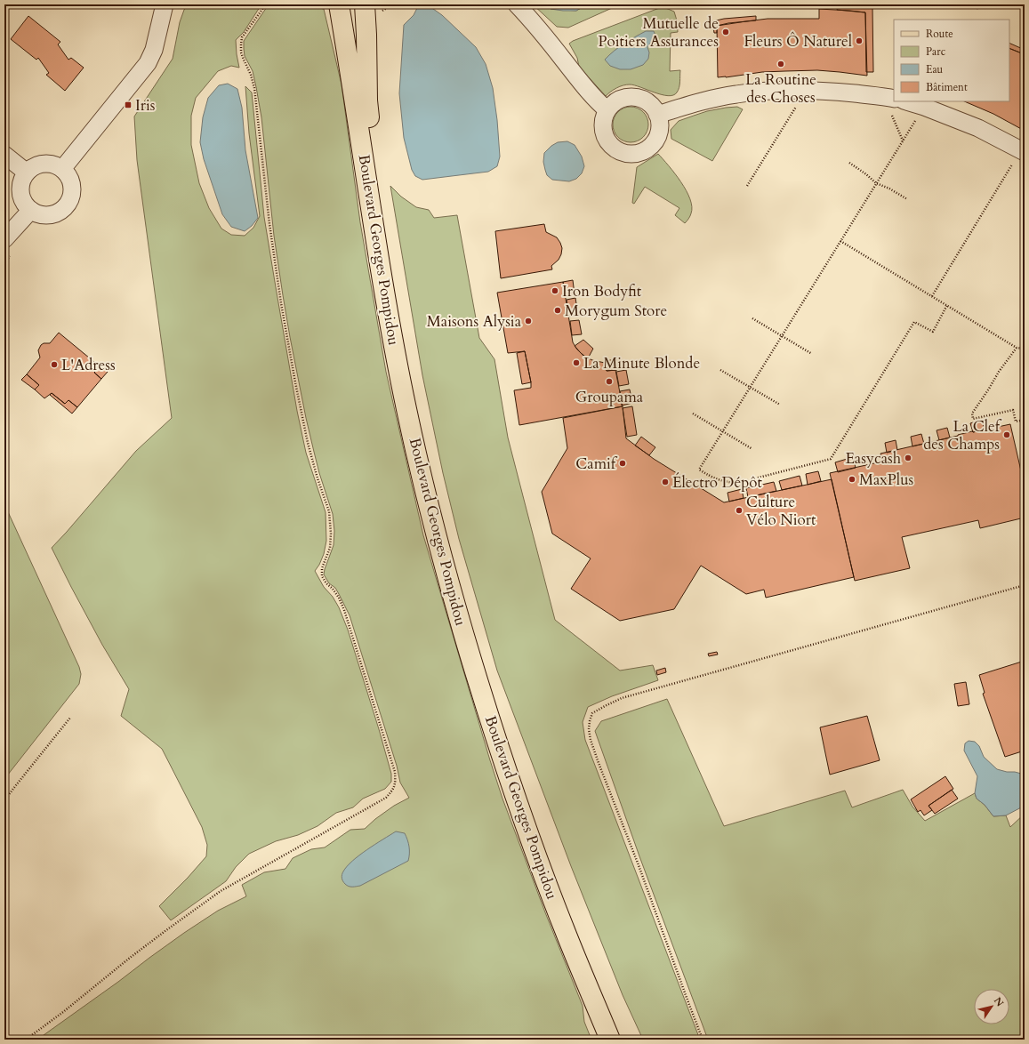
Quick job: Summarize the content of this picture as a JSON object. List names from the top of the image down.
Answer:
{
  "streets": {
    "main road": ["Boulevard Georges Pompidou"]
  },
  "places": {
    "other": [
      "Mutuelle de Poitiers Assurances",
      "Fleurs Ô Naturel",
      "La Routine des Choses",
      "Iron Bodyfit",
      "Morygum Store",
      "Maisons Alysia",
      "La Minute Blonde",
      "L'Adress",
      "Groupama",
      "La Clef des Champs",
      "Easycash",
      "Camif",
      "MaxPlus",
      "Électro Dépôt",
      "Culture Vélo Niort"
    ],
    "transit": ["Iris"]
  },
  "legend": [
    "Route",
    "Parc",
    "Eau",
    "Bâtiment"
  ],
  "north": "top right"
}
